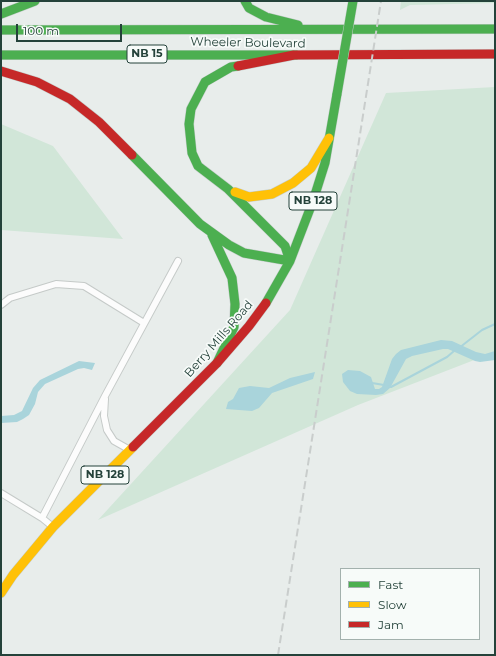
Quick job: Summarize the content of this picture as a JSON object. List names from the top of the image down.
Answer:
{
  "streets": {
    "main road": [
      "Wheeler Boulevard",
      "NB 15",
      "NB 128",
      "Berry Mills Road"
    ]
  },
  "legend": ["Fast", "Slow", "Jam"],
  "scale_bar": "100 m"
}
